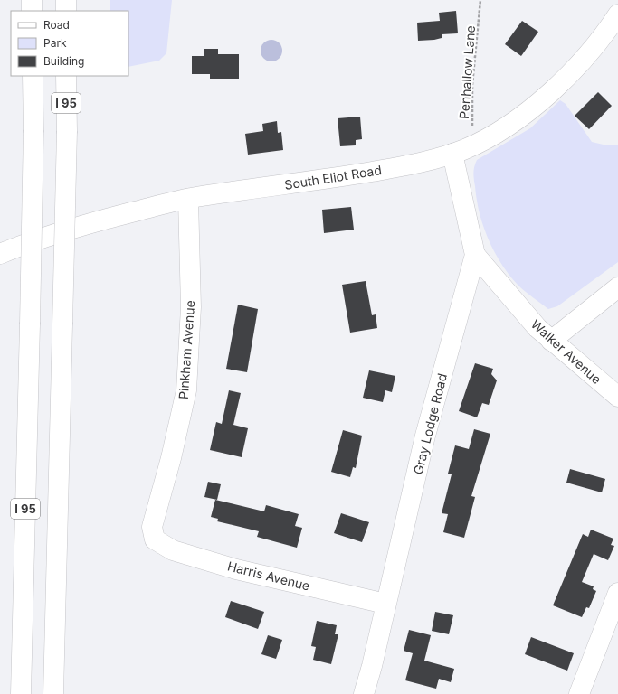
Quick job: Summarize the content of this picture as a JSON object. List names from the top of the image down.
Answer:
{
  "streets": {
    "main road": [
      "I 95",
      "South Eliot Road",
      "Pinkham Avenue",
      "Walker Avenue",
      "Gray Lodge Road",
      "Harris Avenue"
    ],
    "path": ["Penhallow Lane"]
  },
  "crossings": [
    ["Penhallow Lane", "South Eliot Road"],
    ["South Eliot Road", "Pinkham Avenue"],
    ["South Eliot Road", "Gray Lodge Road"],
    ["Pinkham Avenue", "Harris Avenue"],
    ["Walker Avenue", "Gray Lodge Road"],
    ["Gray Lodge Road", "Harris Avenue"]
  ],
  "legend": ["Road", "Park", "Building"]
}
